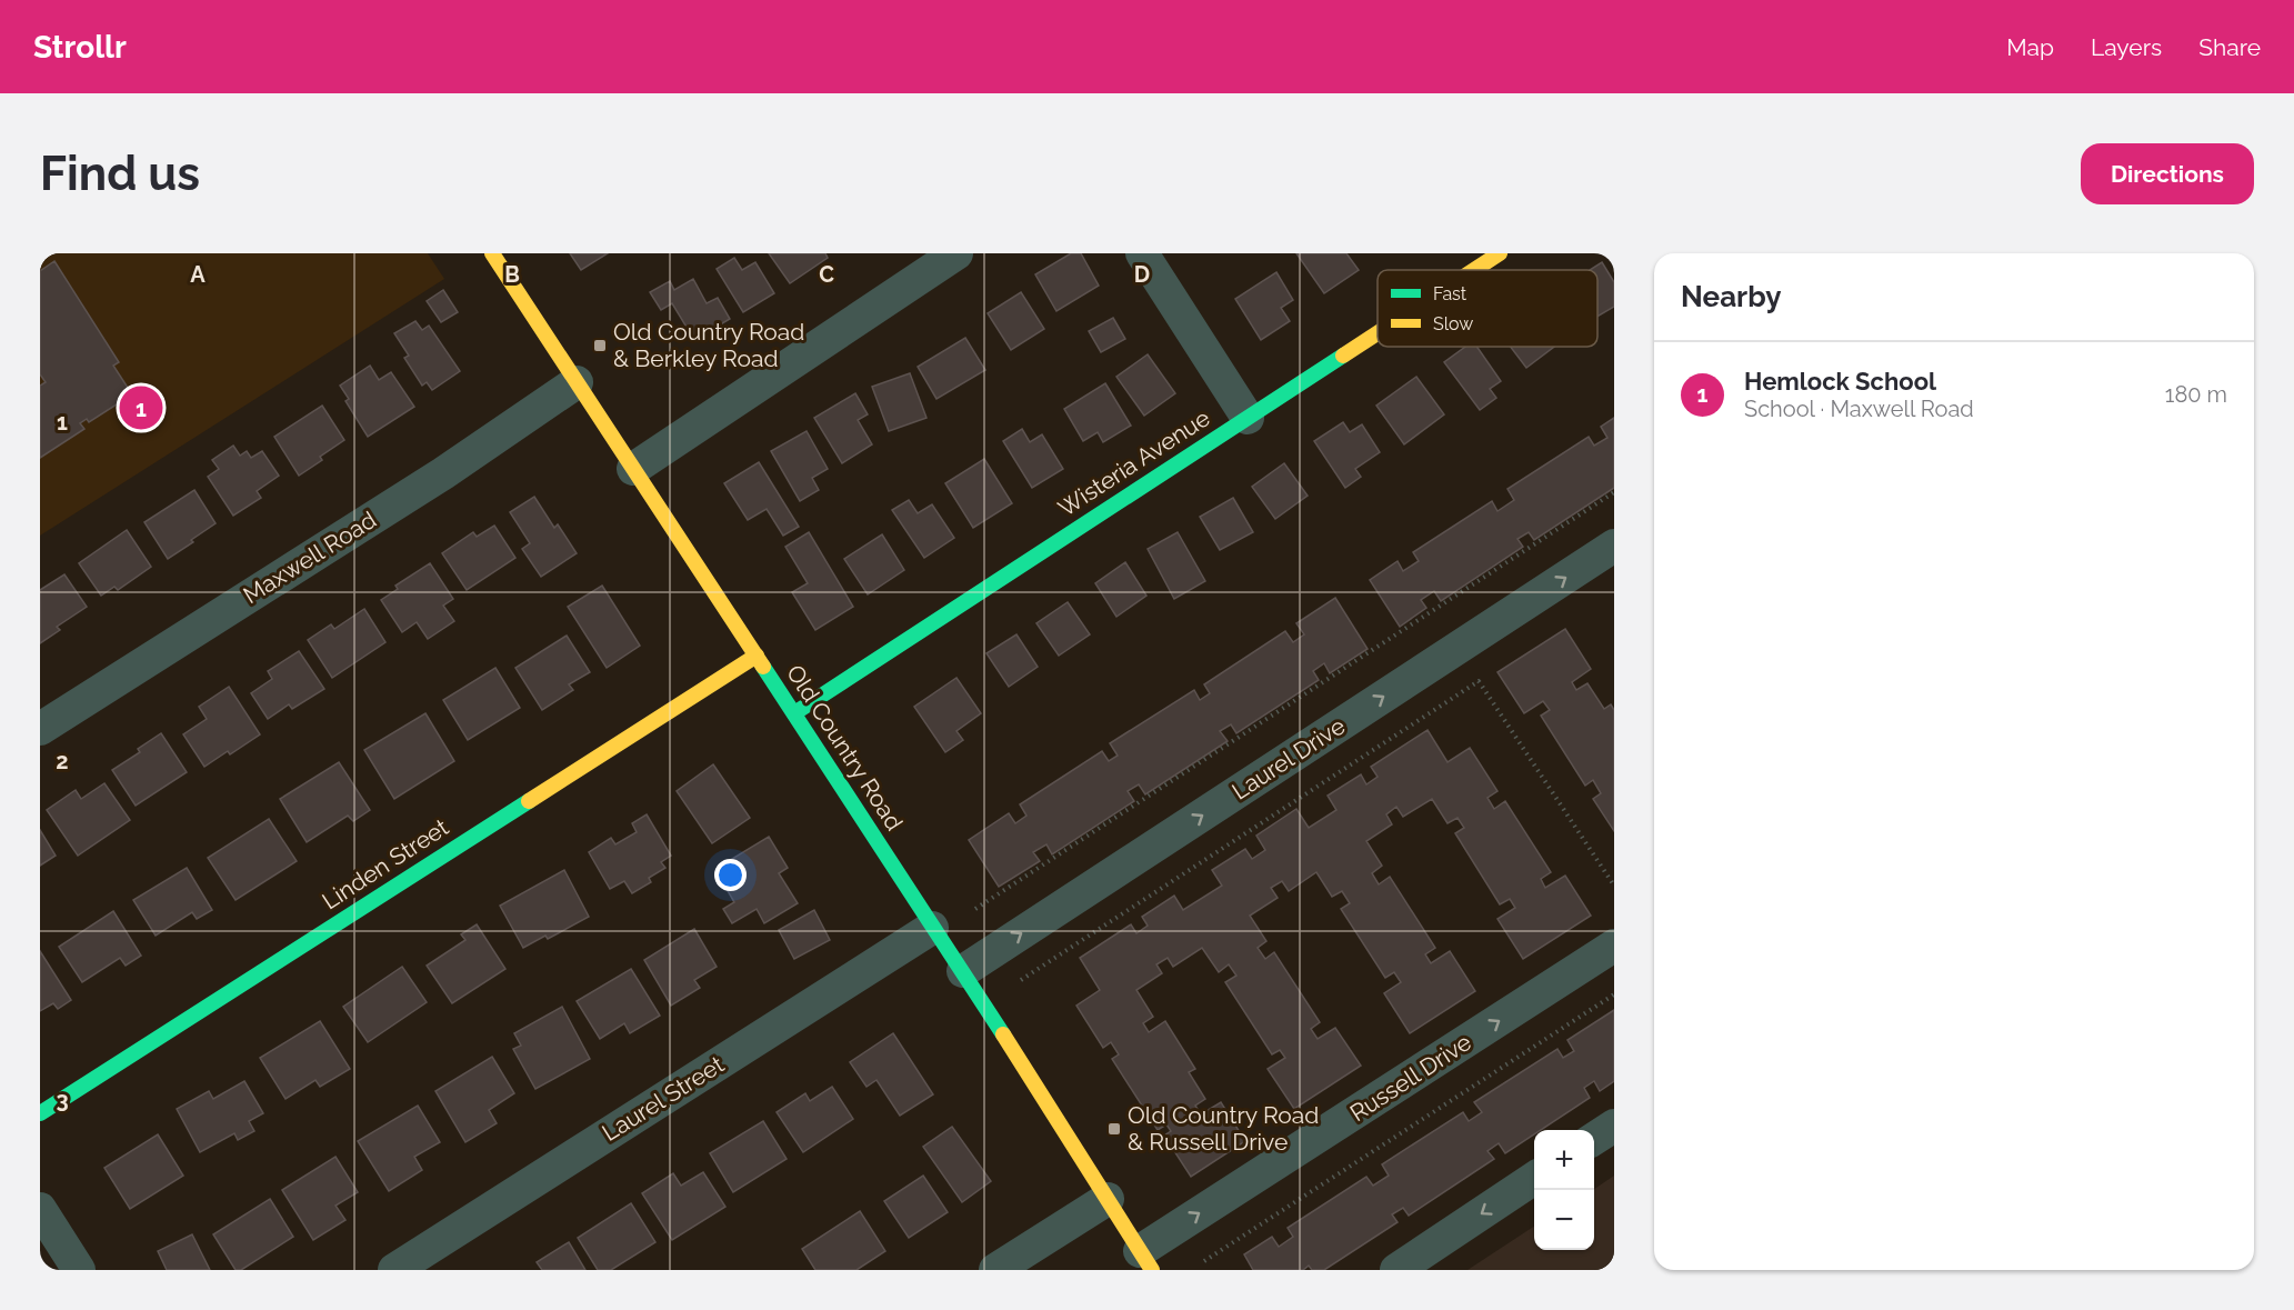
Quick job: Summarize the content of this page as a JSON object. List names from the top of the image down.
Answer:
{
  "streets": {
    "street": [
      "Wisteria Avenue",
      "Maxwell Road",
      "Old Country Road",
      "Laurel Drive",
      "Linden Street",
      "Russell Drive",
      "Laurel Street"
    ]
  },
  "crossings": [
    ["Wisteria Avenue", "Old Country Road"],
    ["Maxwell Road", "Old Country Road"],
    ["Old Country Road", "Laurel Drive"],
    ["Old Country Road", "Linden Street"],
    ["Old Country Road", "Russell Drive"],
    ["Old Country Road", "Laurel Street"]
  ],
  "one_way": ["Laurel Drive"],
  "places": {
    "transit": ["Old Country Road & Berkley Road", "Old Country Road & Russell Drive"]
  },
  "legend": ["Fast", "Slow"],
  "page": {
    "header": "Strollr",
    "nav": ["Map", "Layers", "Share"],
    "buttons": "Directions",
    "title": "Find us",
    "heading": "Nearby",
    "list": [
      {
        "mark": "1",
        "name": "Hemlock School",
        "note": "School · Maxwell Road",
        "value": "180 m"
      }
    ],
    "pins": "1",
    "map_buttons": ["+", "−"]
  },
  "grid": {
    "columns": [
      "A",
      "B",
      "C",
      "D"
    ],
    "rows": ["1", "2", "3"]
  }
}
